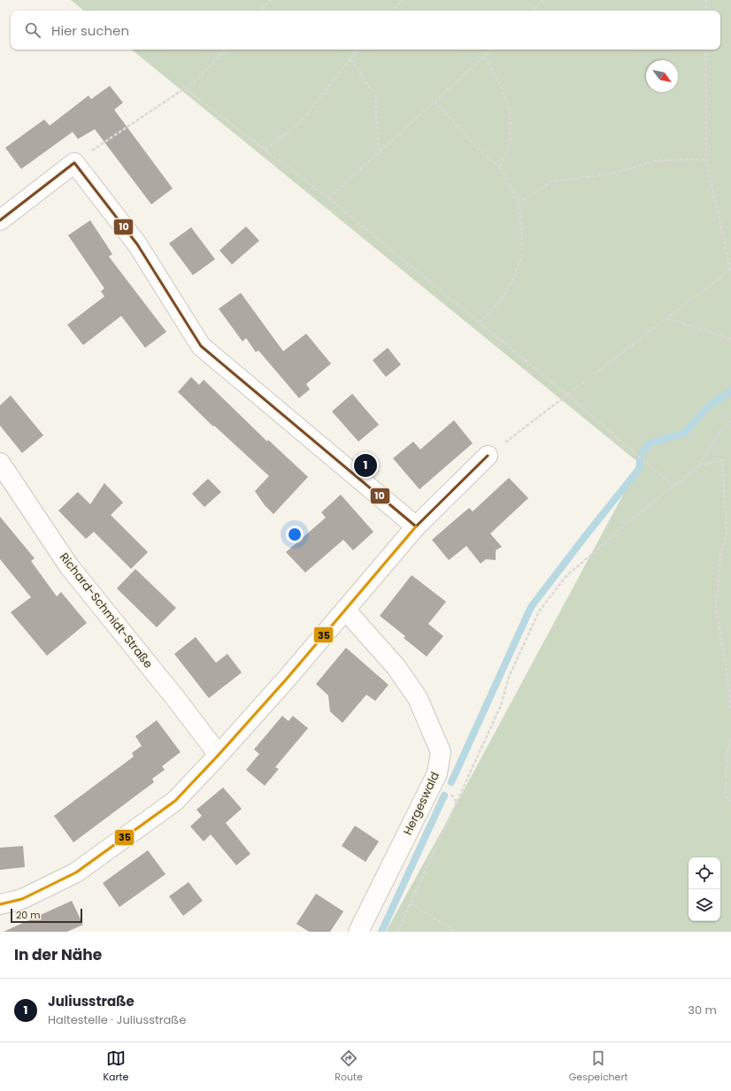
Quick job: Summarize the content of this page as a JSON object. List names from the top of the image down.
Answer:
{
  "streets": {
    "street": ["Richard-Schmidt-Straße", "Hergeswald"]
  },
  "lines": ["transit line 10", "transit line 35"],
  "scale_bar": "20 m",
  "north": "bottom right",
  "page": {
    "search": "Hier suchen",
    "pins": "1",
    "scale": "20 m",
    "heading": "In der Nähe",
    "list": [
      {
        "mark": "1",
        "name": "Juliusstraße",
        "note": "Haltestelle · Juliusstraße",
        "value": "30 m"
      }
    ],
    "nav": ["Karte", "Route", "Gespeichert"]
  }
}
